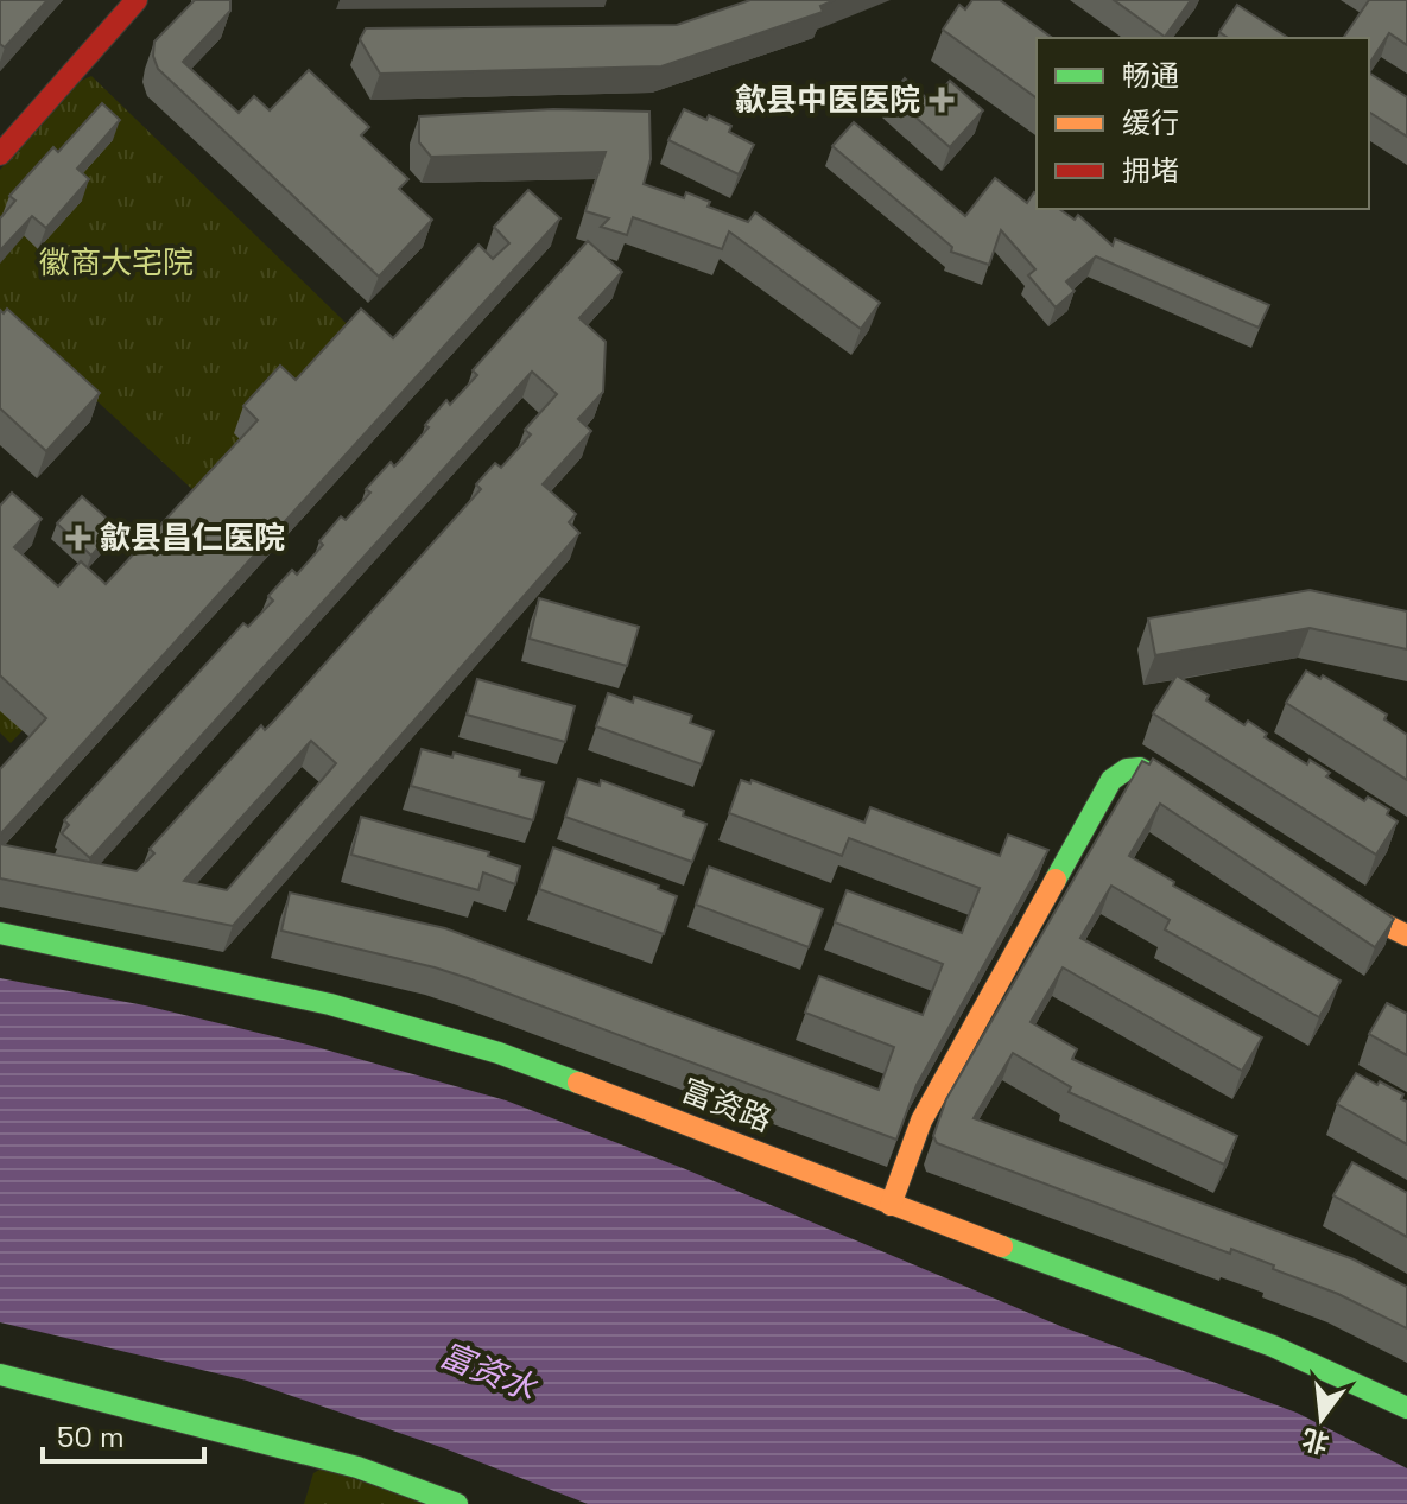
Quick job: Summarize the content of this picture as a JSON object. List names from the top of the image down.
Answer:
{
  "streets": {
    "street": ["富资路"]
  },
  "water": ["富资水"],
  "parks": ["徽商大宅院"],
  "places": {
    "health": ["歙县中医医院", "歙县昌仁医院"]
  },
  "legend": ["畅通", "缓行", "拥堵"],
  "scale_bar": "50 m",
  "north": "bottom"
}
